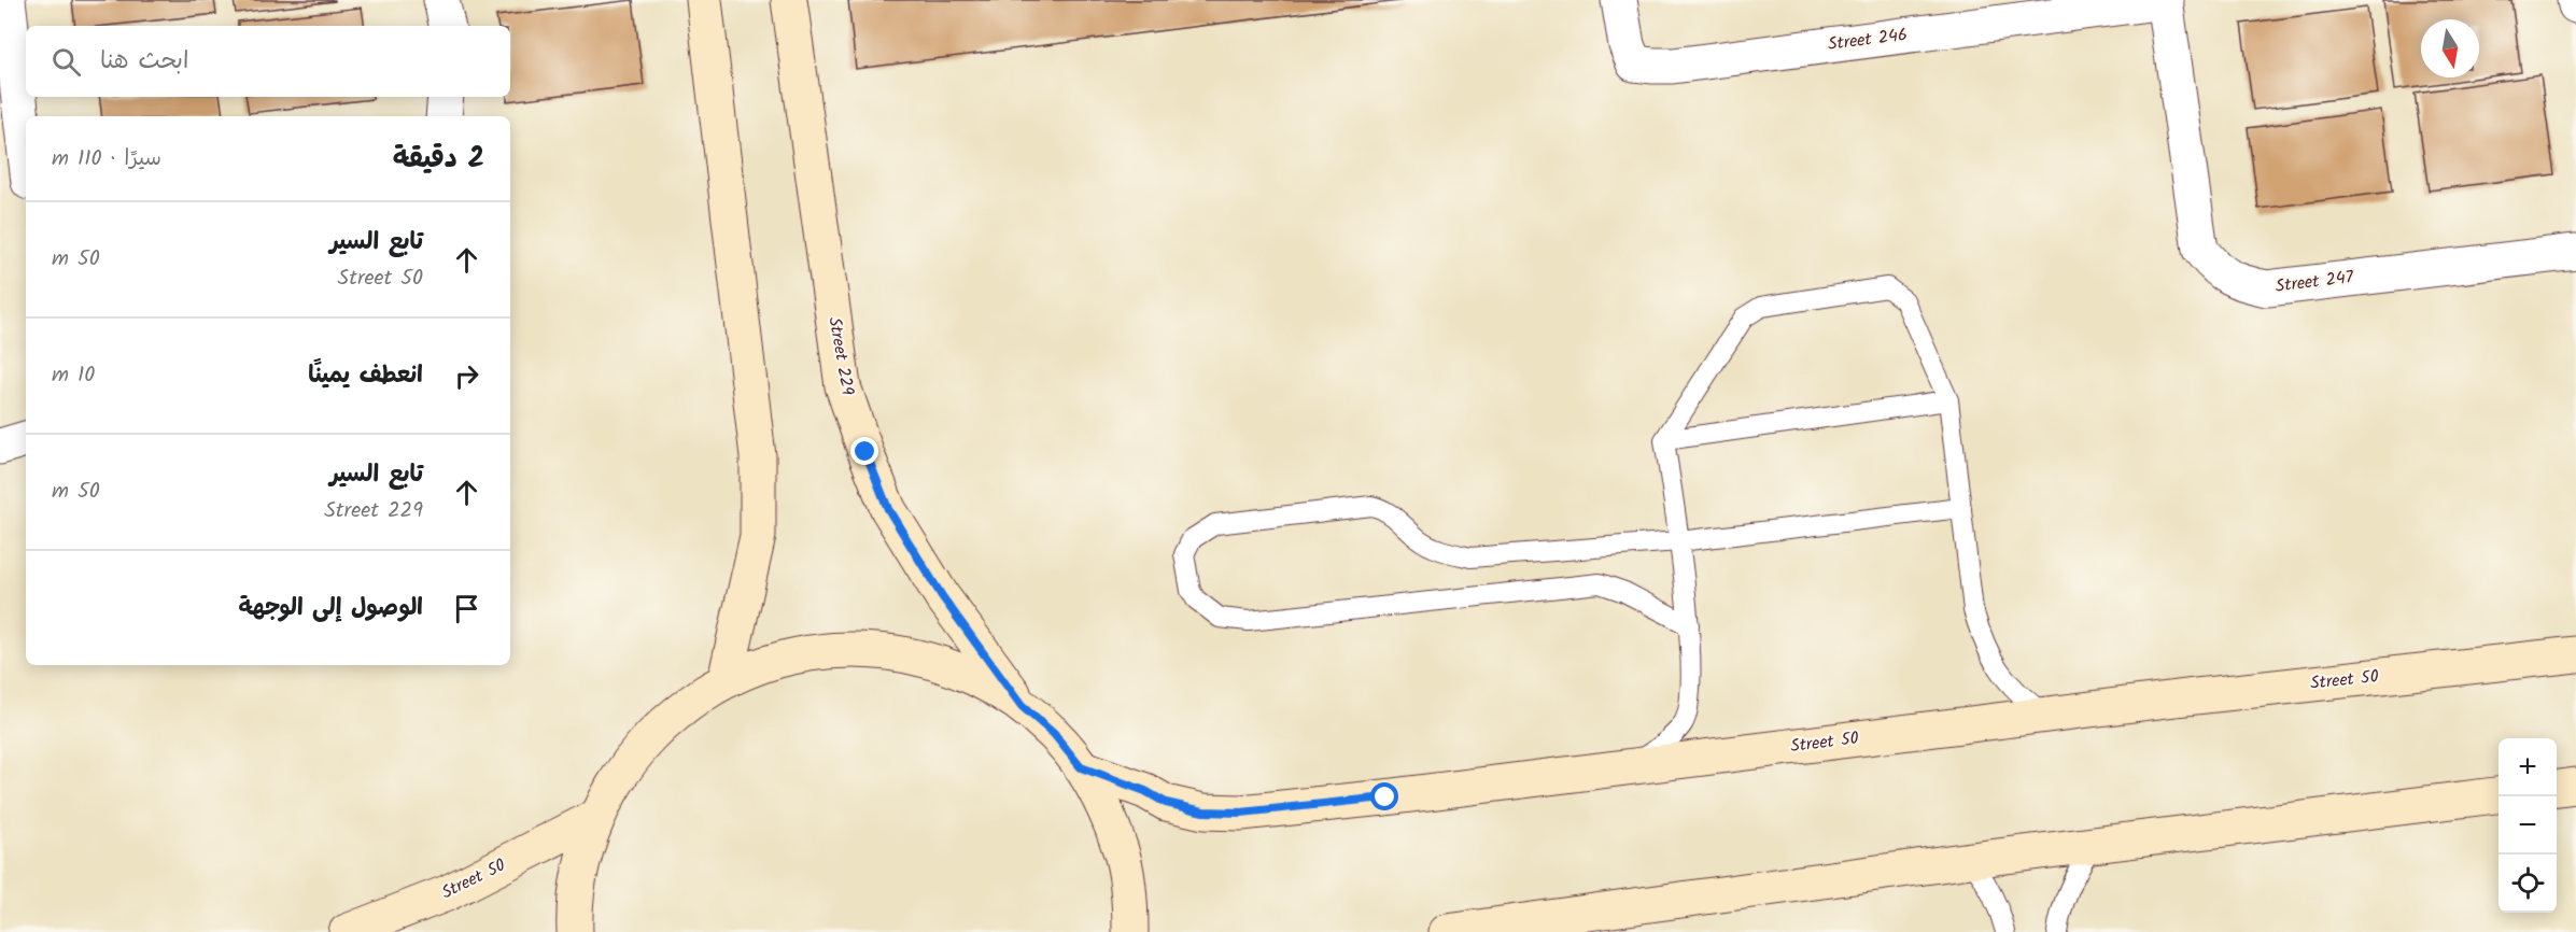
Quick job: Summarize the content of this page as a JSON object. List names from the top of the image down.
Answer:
{
  "streets": {
    "main road": ["Street 229", "Street 50"],
    "street": ["Street 246", "Street 247"]
  },
  "crossings": [
    ["Street 246", "Street 247"]
  ],
  "north": "bottom",
  "page": {
    "search": "ابحث هنا",
    "heading": ["2 دقيقة", "سيرًا · 110 m"],
    "list": [
      ["تابع السير", "Street 50", "50 m"],
      ["انعطف يمينًا", "10 m"],
      ["تابع السير", "Street 229", "50 m"],
      "الوصول إلى الوجهة"
    ],
    "map_buttons": ["+", "−"]
  }
}
